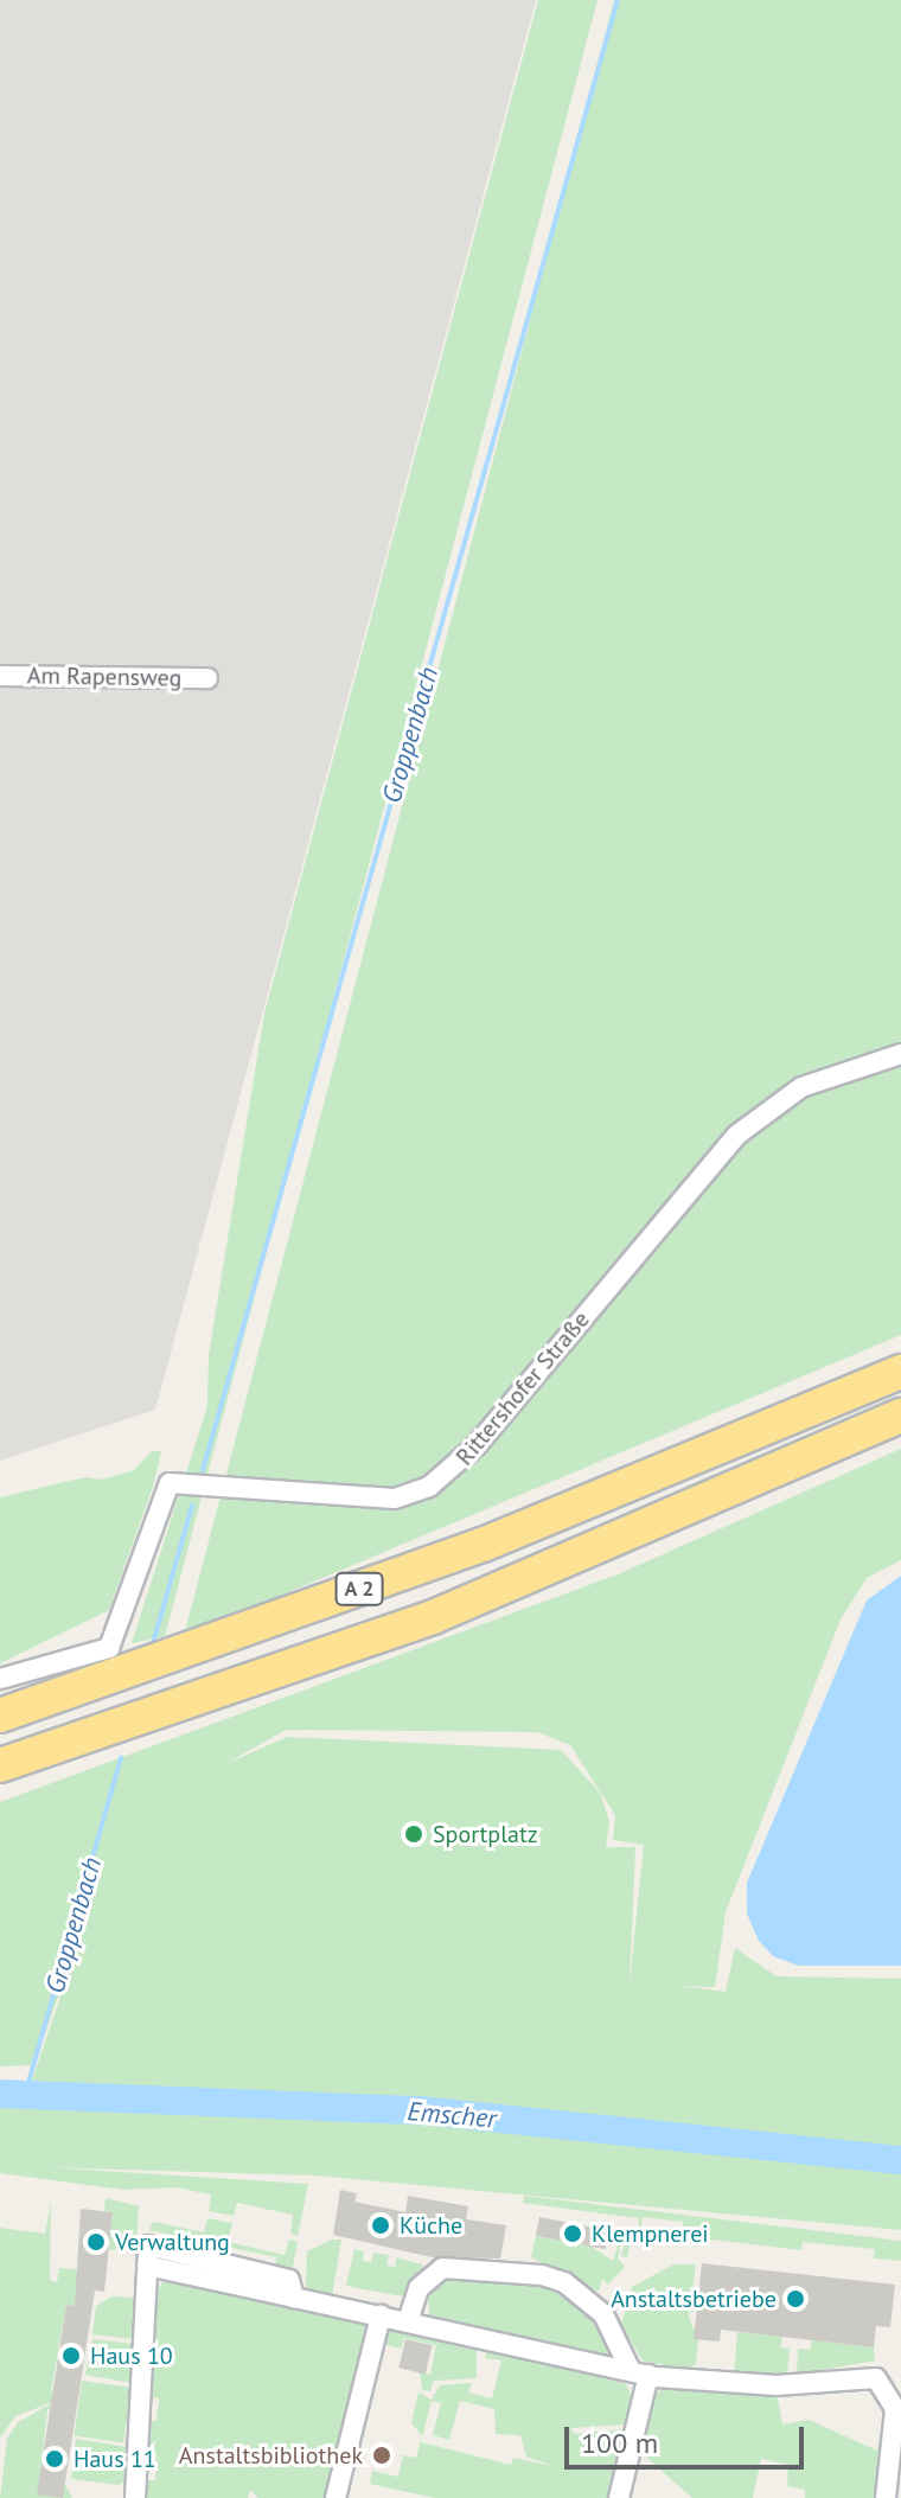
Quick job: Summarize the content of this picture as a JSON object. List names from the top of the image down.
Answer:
{
  "streets": {
    "highway": ["A 2"],
    "street": ["Am Rapensweg", "Rittershofer Straße"]
  },
  "water": ["Groppenbach", "Emscher"],
  "places": [
    "Sportplatz",
    "Küche",
    "Klempnerei",
    "Verwaltung",
    "Anstaltsbetriebe",
    "Haus 10",
    "Anstaltsbibliothek",
    "Haus 11"
  ],
  "scale_bar": "100 m"
}
